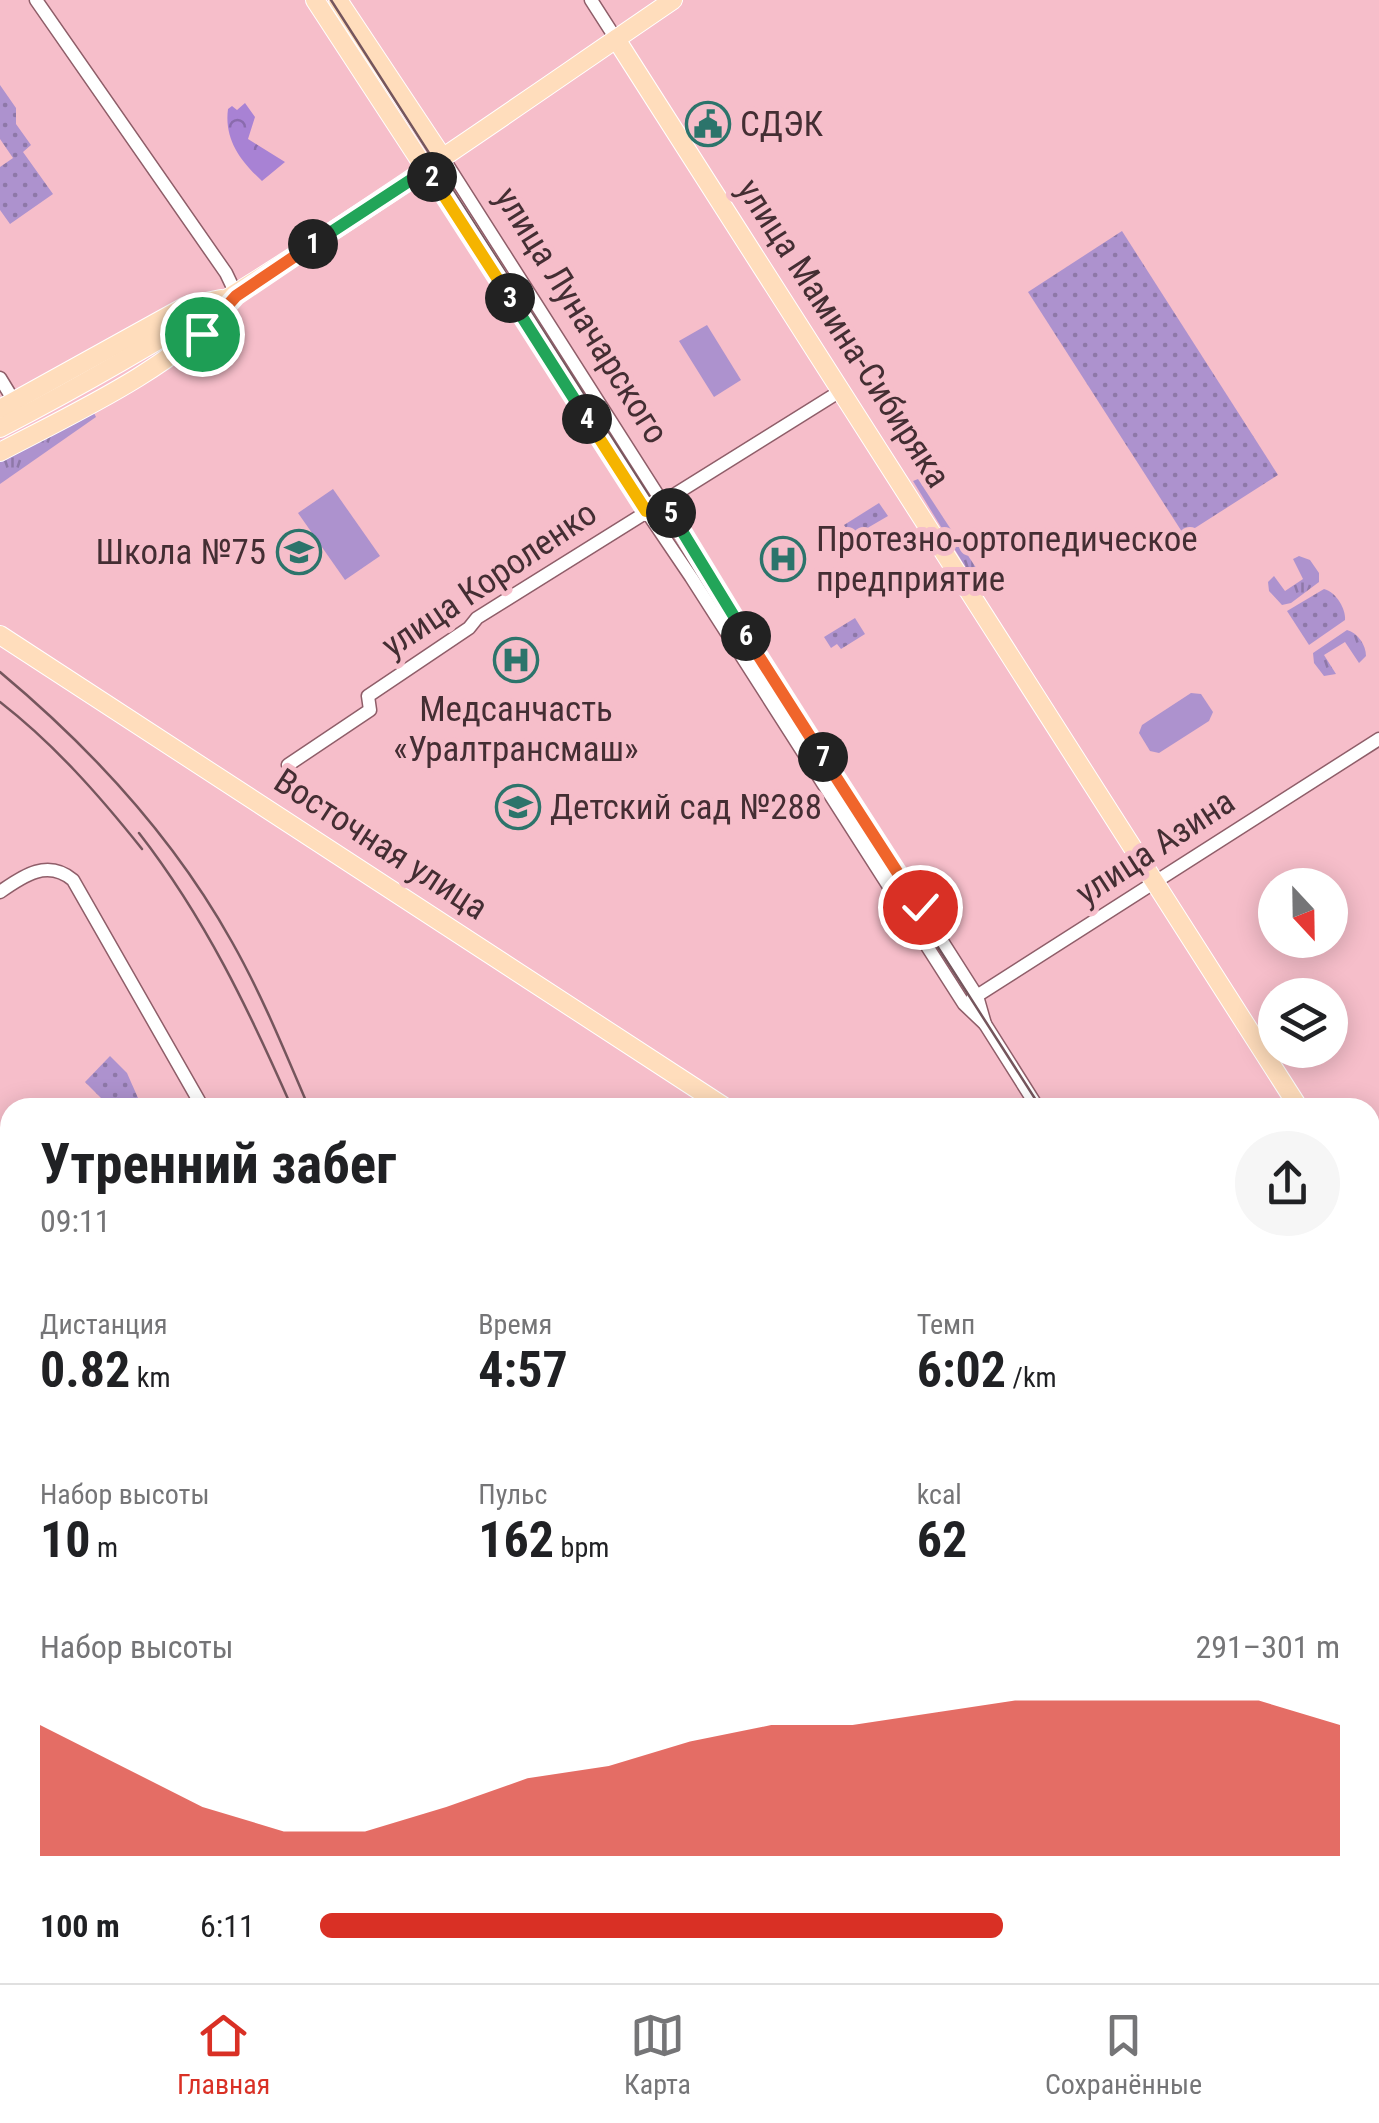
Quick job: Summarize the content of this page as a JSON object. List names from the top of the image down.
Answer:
{
  "streets": {
    "main road": ["улица Луначарского", "улица Мамина-Сибиряка", "Восточная улица"],
    "street": ["улица Короленко", "улица Азина"]
  },
  "crossings": [
    ["улица Луначарского", "улица Короленко"],
    ["улица Луначарского", "улица Азина"],
    ["улица Мамина-Сибиряка", "улица Короленко"],
    ["улица Мамина-Сибиряка", "улица Азина"]
  ],
  "places": {
    "public building": ["СДЭК"],
    "school or university": ["Школа №75", "Детский сад №288"],
    "hospital": ["Протезно-ортопедическое предприятие", "Медсанчасть «Уралтрансмаш»"]
  },
  "north": "bottom",
  "page": {
    "pins": [
      "2",
      "1",
      "3",
      "4",
      "5",
      "6",
      "7"
    ],
    "heading": ["Утренний забег", "09:11"],
    "stats": [
      ["Дистанция", "0.82 km"],
      ["Время", "4:57"],
      ["Темп", "6:02 /km"],
      ["Набор высоты", "10 m"],
      ["Пульс", "162 bpm"],
      ["kcal", "62"]
    ],
    "chart": ["Набор высоты", "291–301 m"],
    "list": [
      {
        "name": "100 m",
        "note": "6:11"
      }
    ],
    "tabs": ["Главная", "Карта", "Сохранённые"]
  }
}
